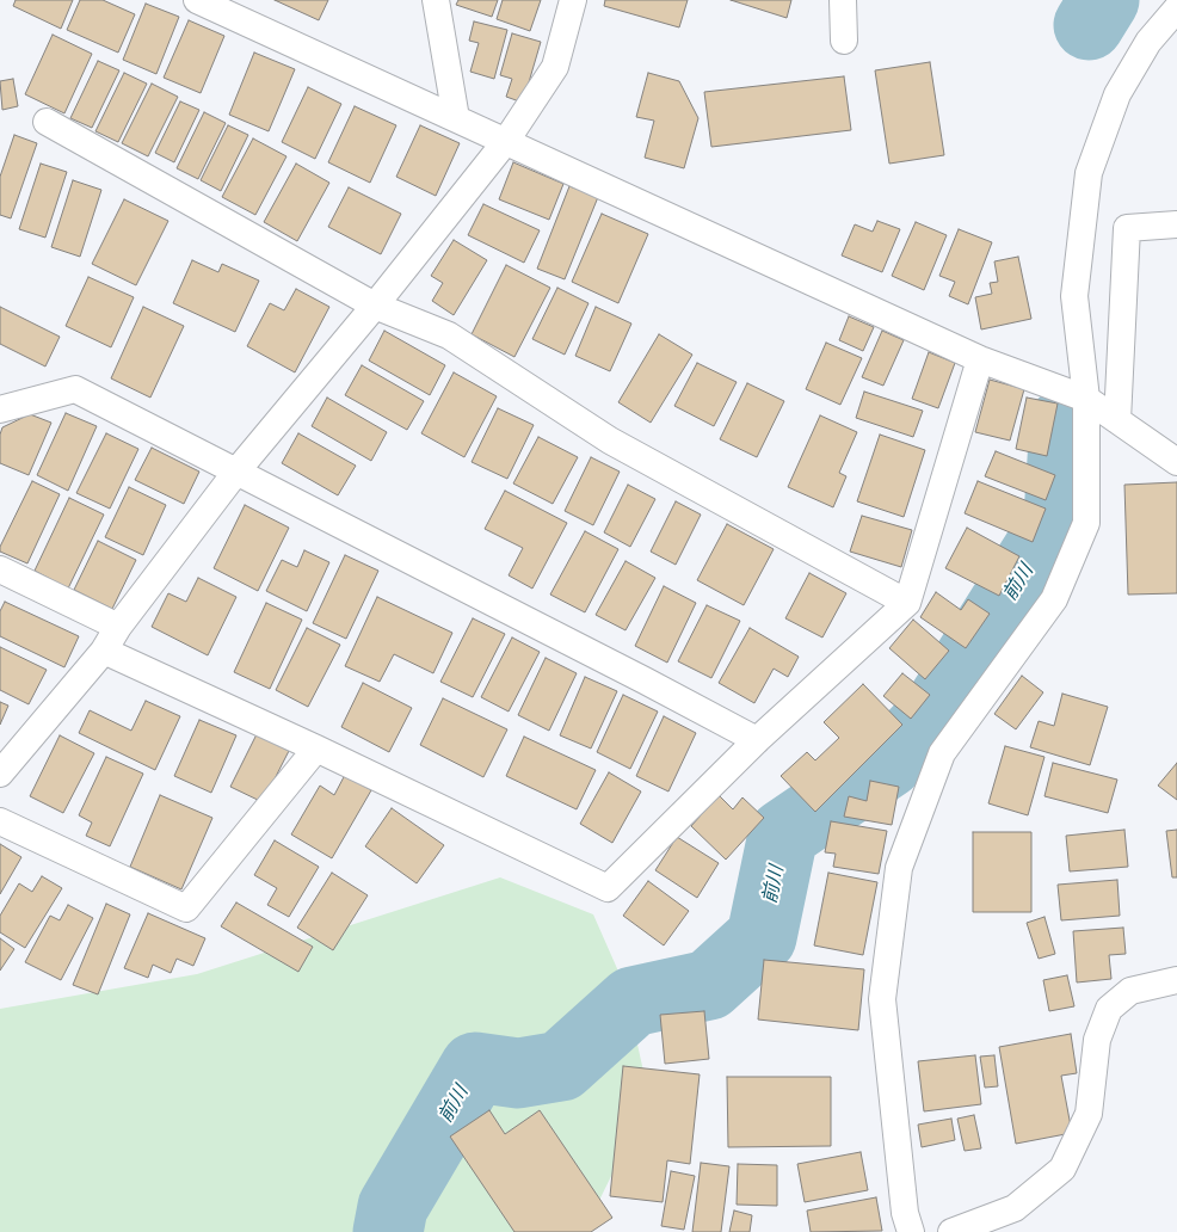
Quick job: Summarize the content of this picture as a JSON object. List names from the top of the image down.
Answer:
{
  "water": ["前川"]
}
